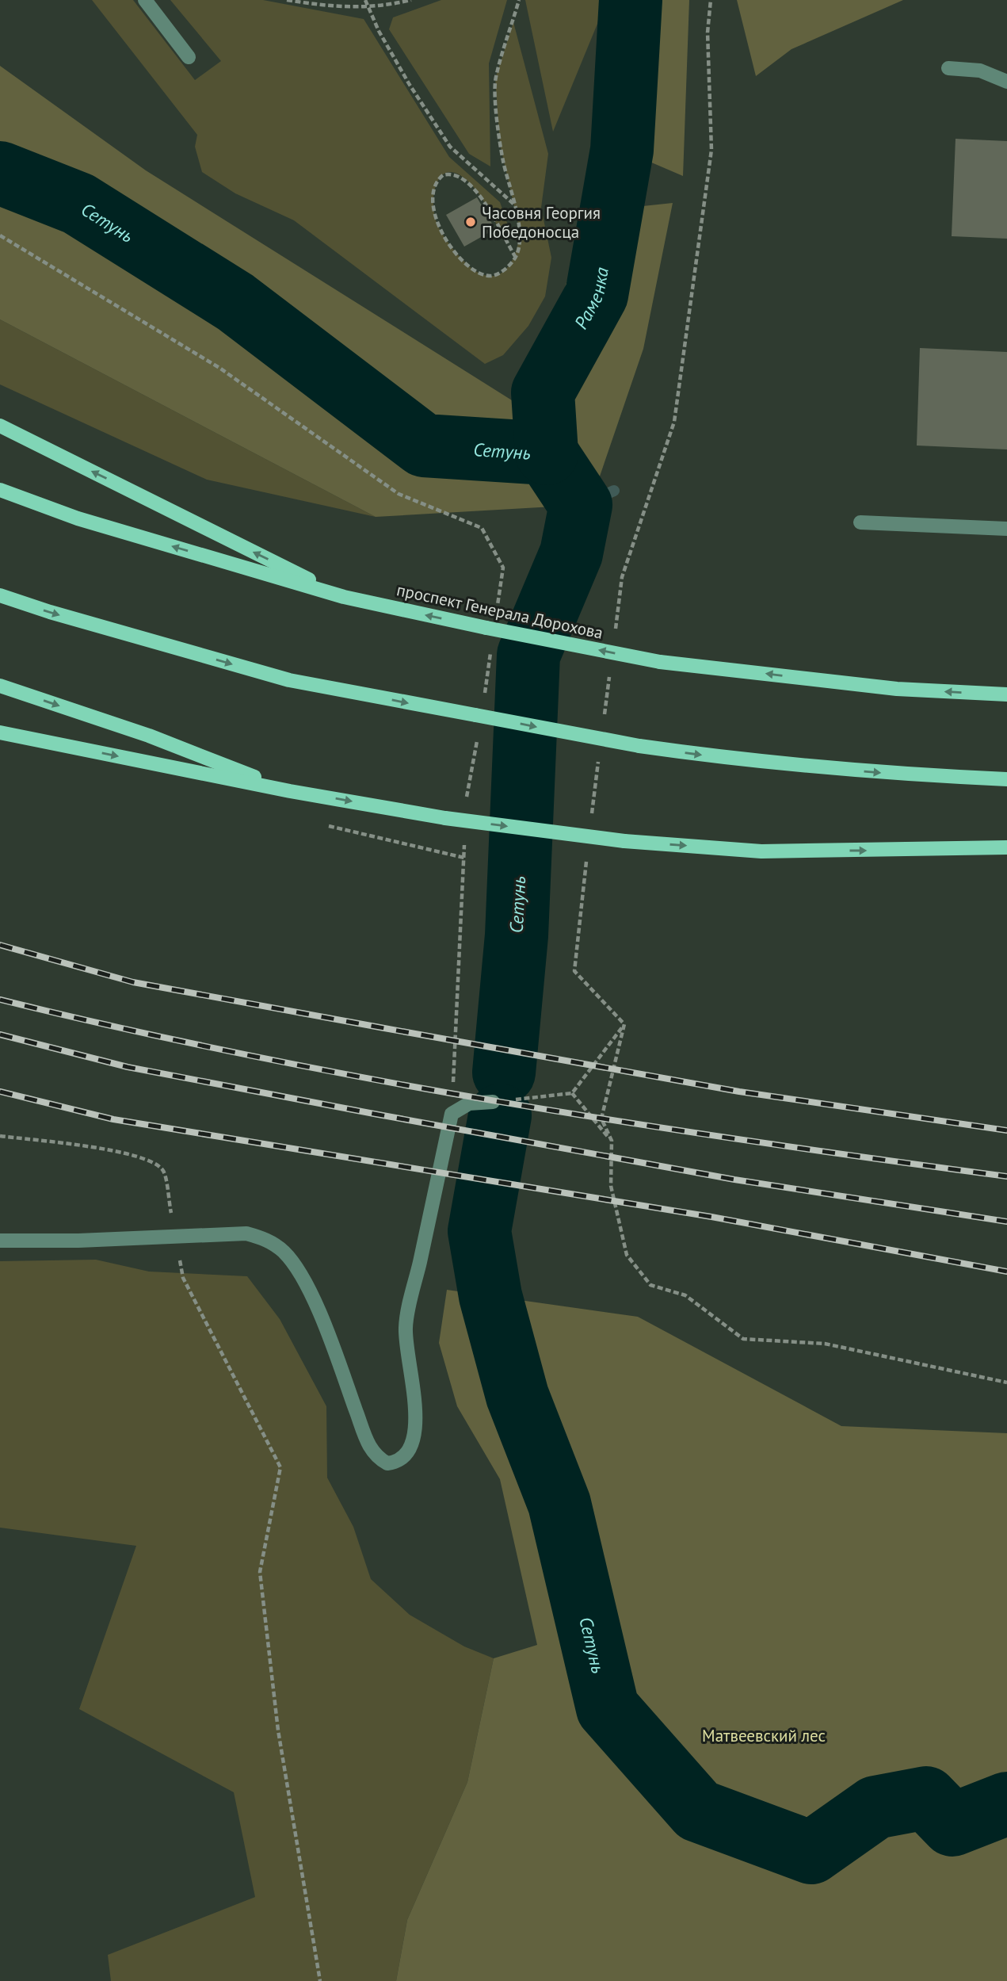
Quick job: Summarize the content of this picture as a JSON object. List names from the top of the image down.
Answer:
{
  "streets": {
    "main road": ["проспект Генерала Дорохова"]
  },
  "water": ["Сетунь", "Раменка"],
  "parks": ["Матвеевский лес"],
  "places": ["Часовня Георгия Победоносца"]
}
